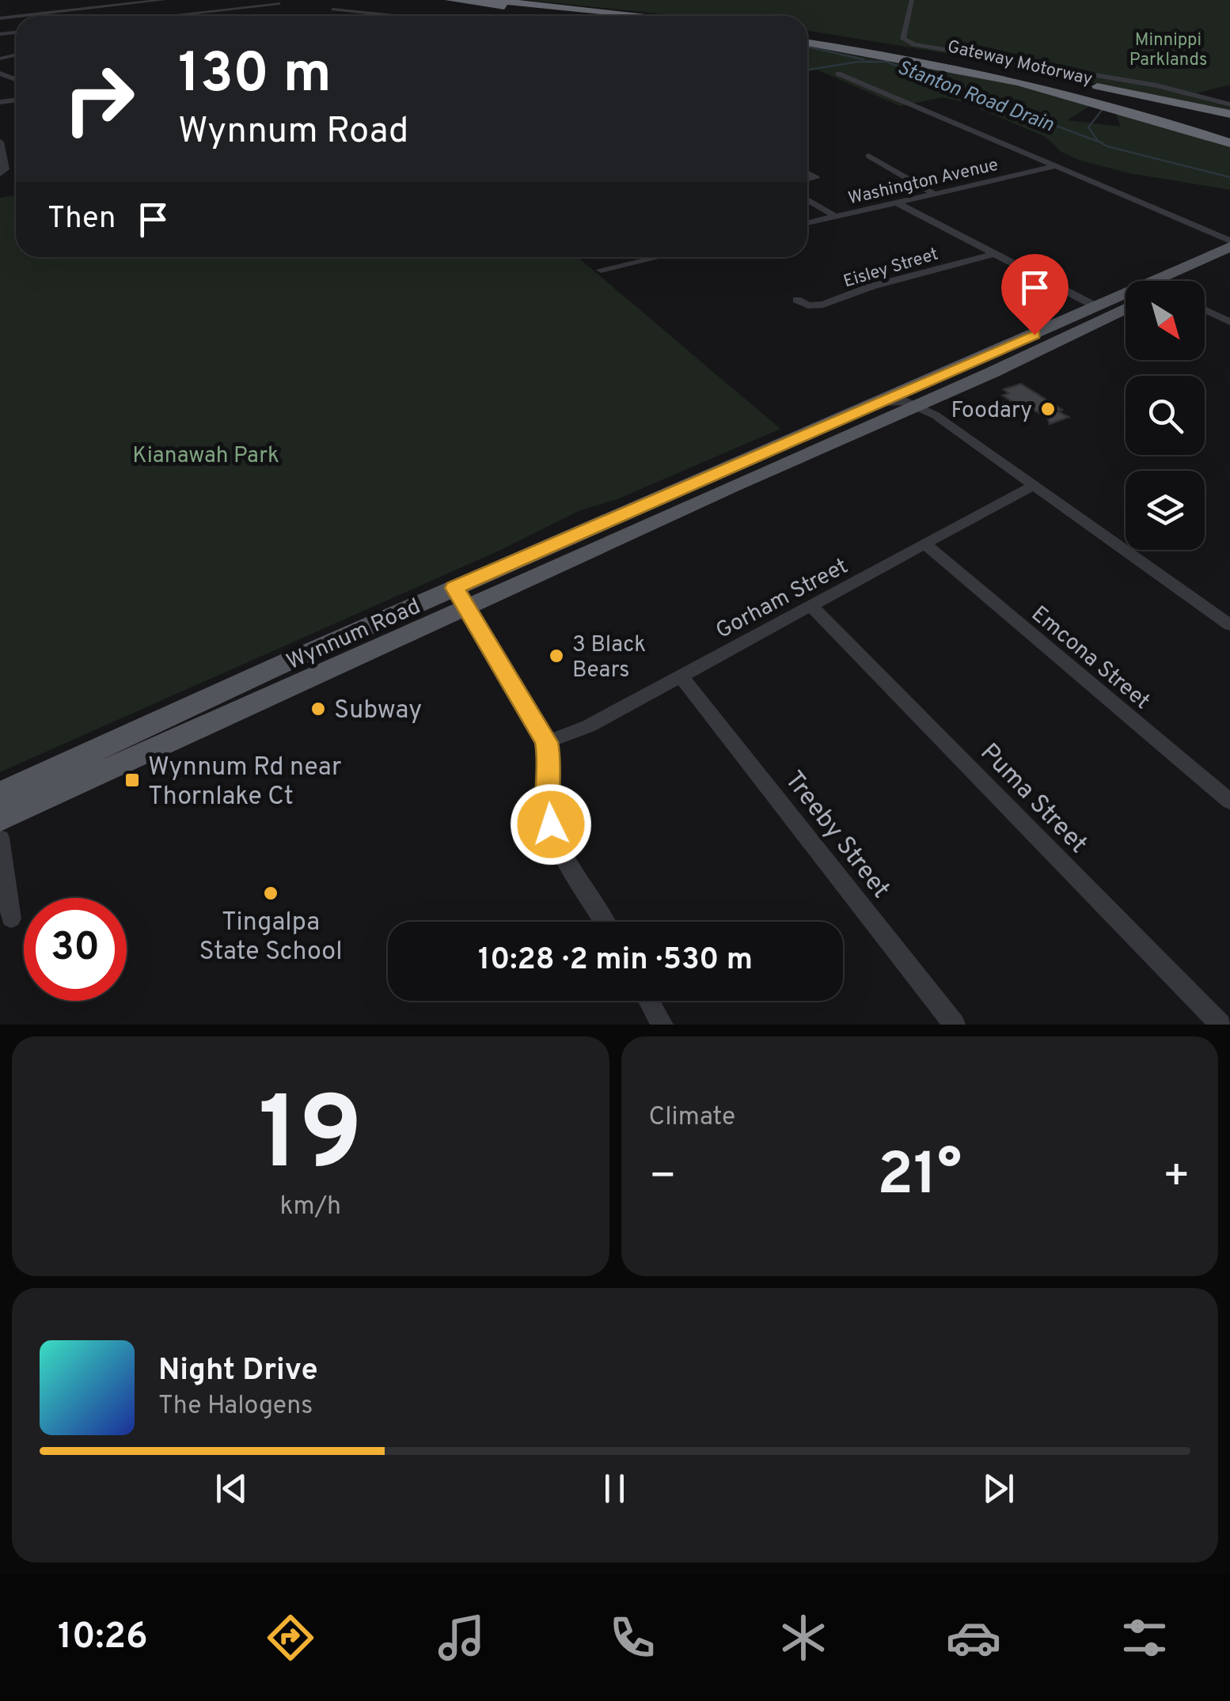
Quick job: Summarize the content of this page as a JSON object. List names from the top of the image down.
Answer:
{
  "streets": {
    "highway": ["Gateway Motorway"],
    "main road": ["Wynnum Road"],
    "street": [
      "Washington Avenue",
      "Eisley Street",
      "Gorham Street",
      "Emcona Street",
      "Puma Street",
      "Treeby Street"
    ]
  },
  "crossings": [
    ["Gorham Street", "Emcona Street"],
    ["Gorham Street", "Puma Street"],
    ["Gorham Street", "Treeby Street"]
  ],
  "water": ["Stanton Road Drain"],
  "parks": ["Minnippi Parklands", "Kianawah Park"],
  "places": {
    "other": [
      "Foodary",
      "3 Black Bears",
      "Subway",
      "Tingalpa State School"
    ],
    "transit": ["Wynnum Rd near Thornlake Ct"]
  },
  "north": "bottom right",
  "page": {
    "turn": ["130 m", "Wynnum Road"],
    "then": "Then",
    "limit": "30",
    "trip": "10:28 · 2 min · 530 m",
    "tile": [
      ["19", "km/h"],
      "Climate"
    ],
    "heat": ["−", "21°", "+"],
    "song": ["Night Drive", "The Halogens"],
    "tabs": "10:26"
  }
}
